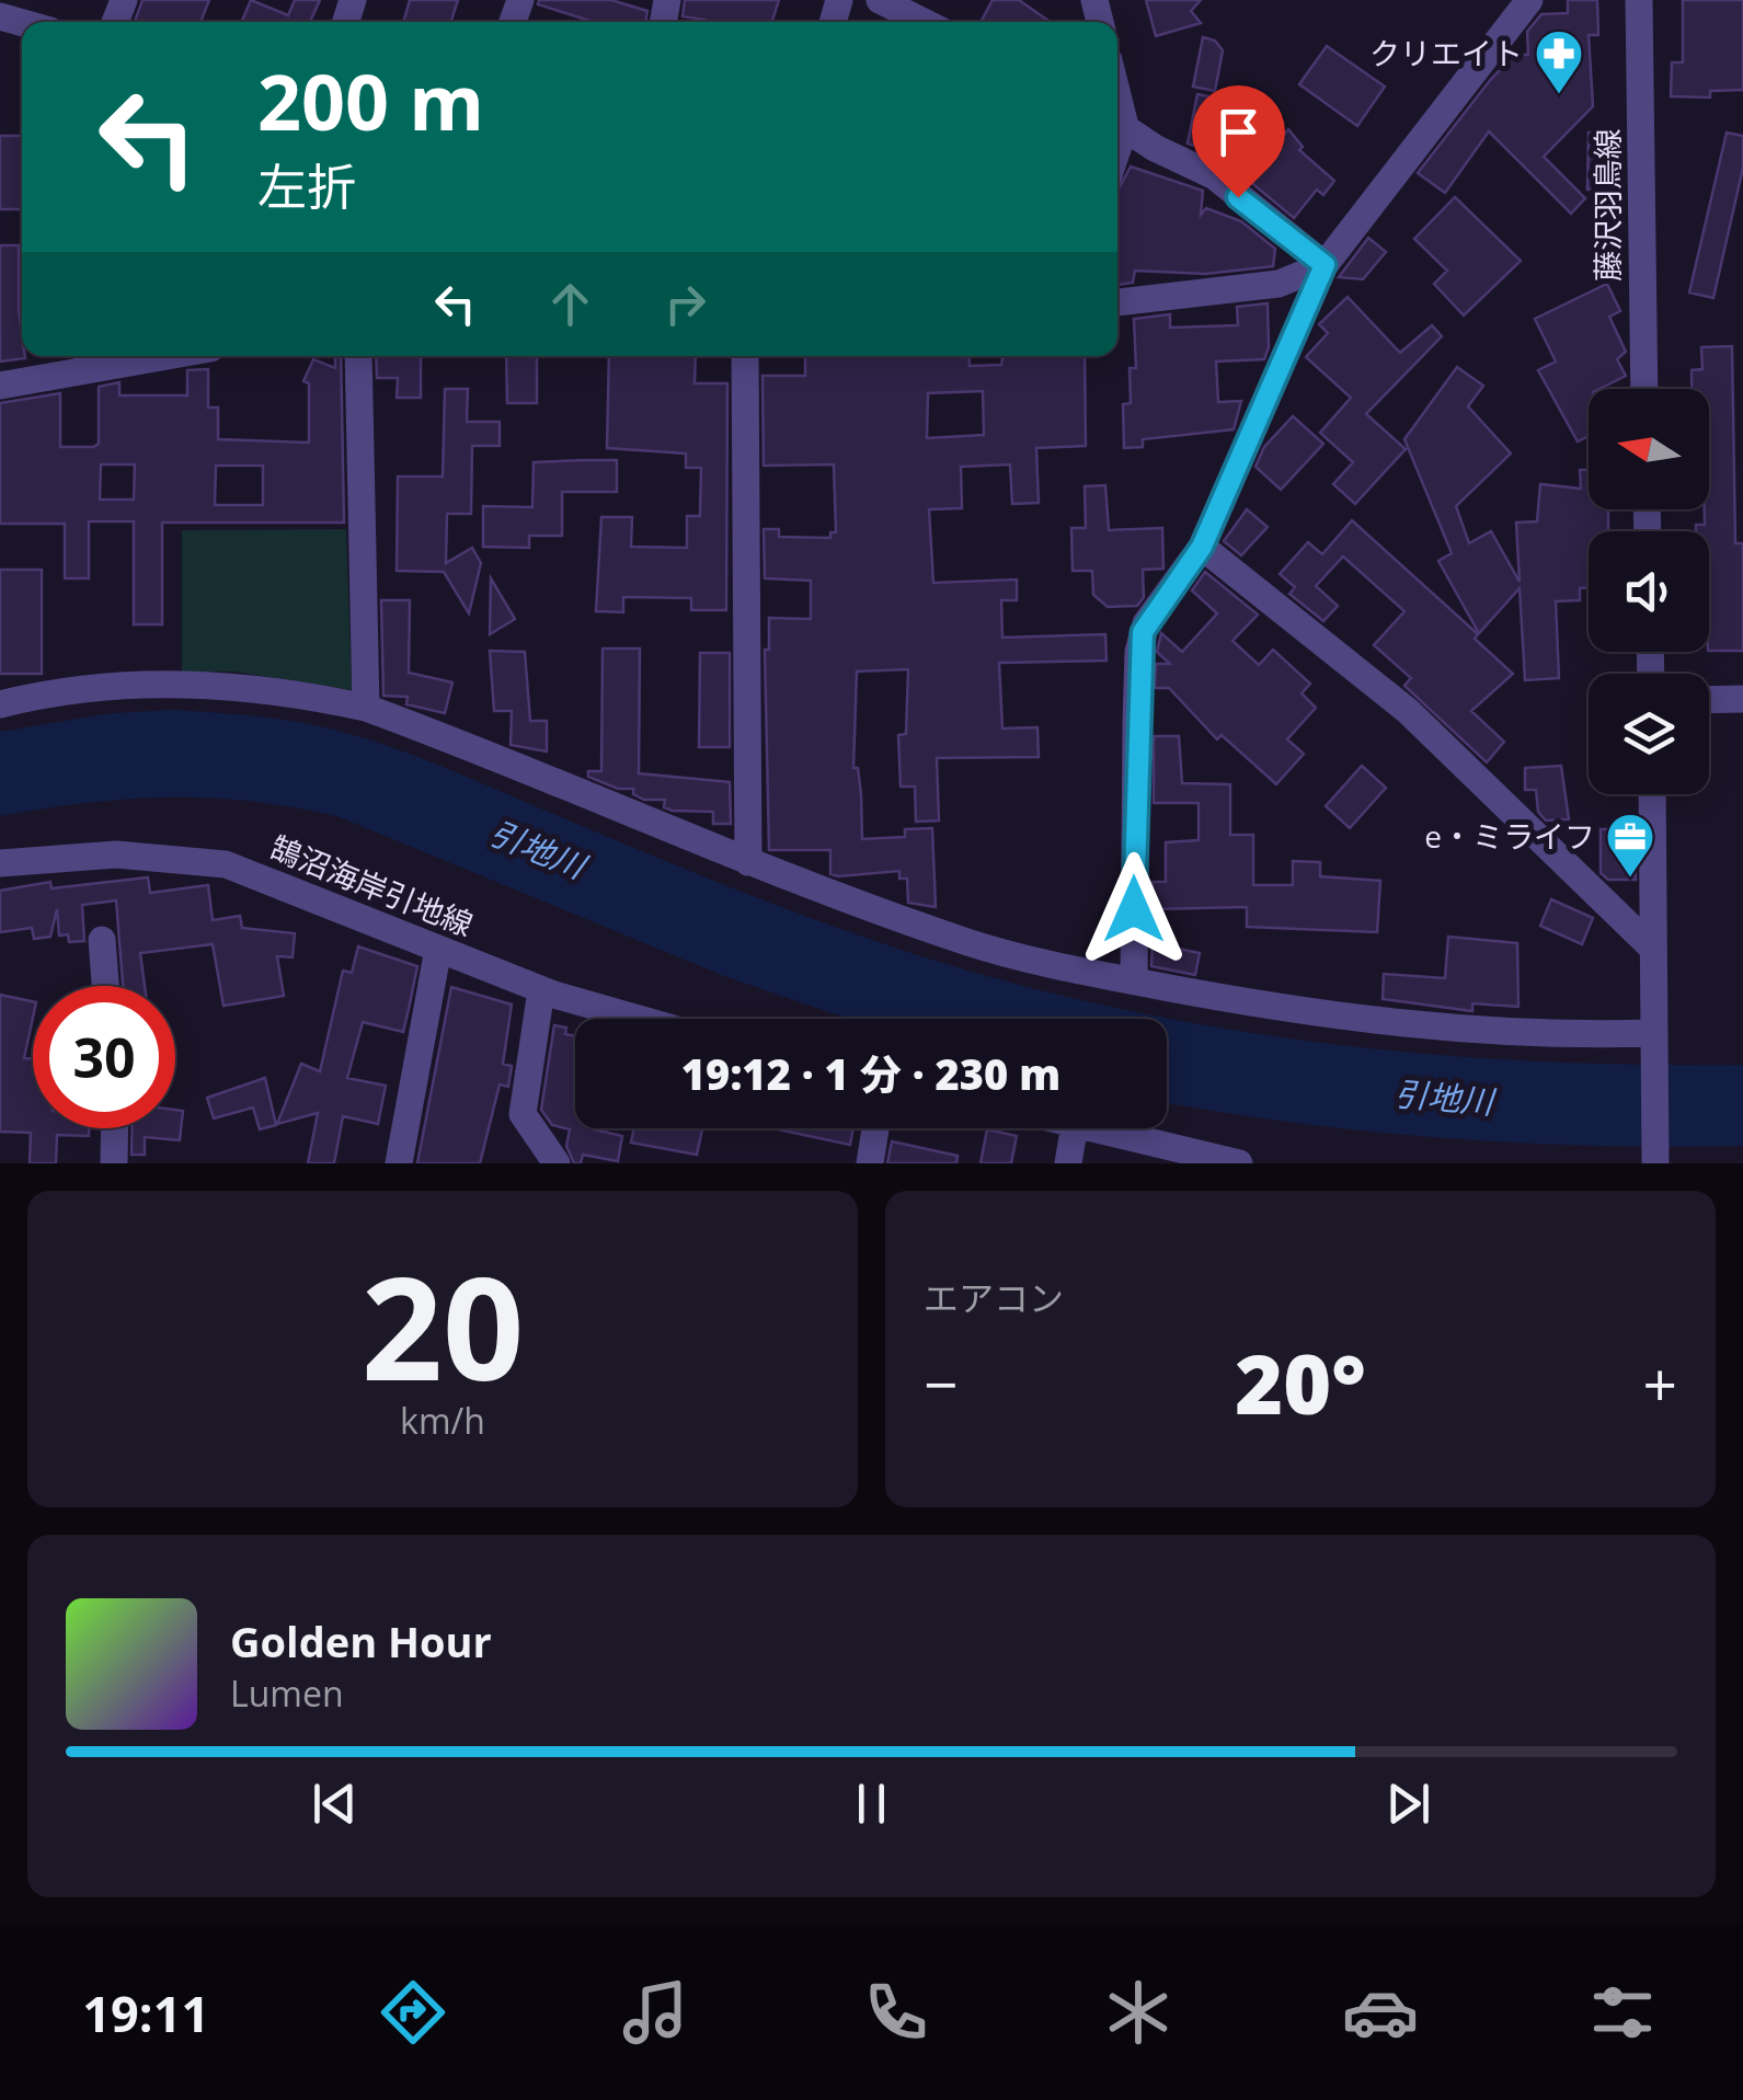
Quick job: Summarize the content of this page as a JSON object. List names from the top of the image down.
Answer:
{
  "streets": {
    "street": ["藤沢羽鳥線", "鵠沼海岸引地線"]
  },
  "water": ["引地川"],
  "places": {
    "pharmacy": ["クリエイト"],
    "office": ["e・ミライフ"]
  },
  "north": "left",
  "page": {
    "turn": ["200 m", "左折"],
    "limit": "30",
    "trip": "19:12 · 1 分 · 230 m",
    "tile": [
      ["20", "km/h"],
      "エアコン"
    ],
    "heat": ["−", "20°", "+"],
    "song": ["Golden Hour", "Lumen"],
    "tabs": "19:11"
  }
}
